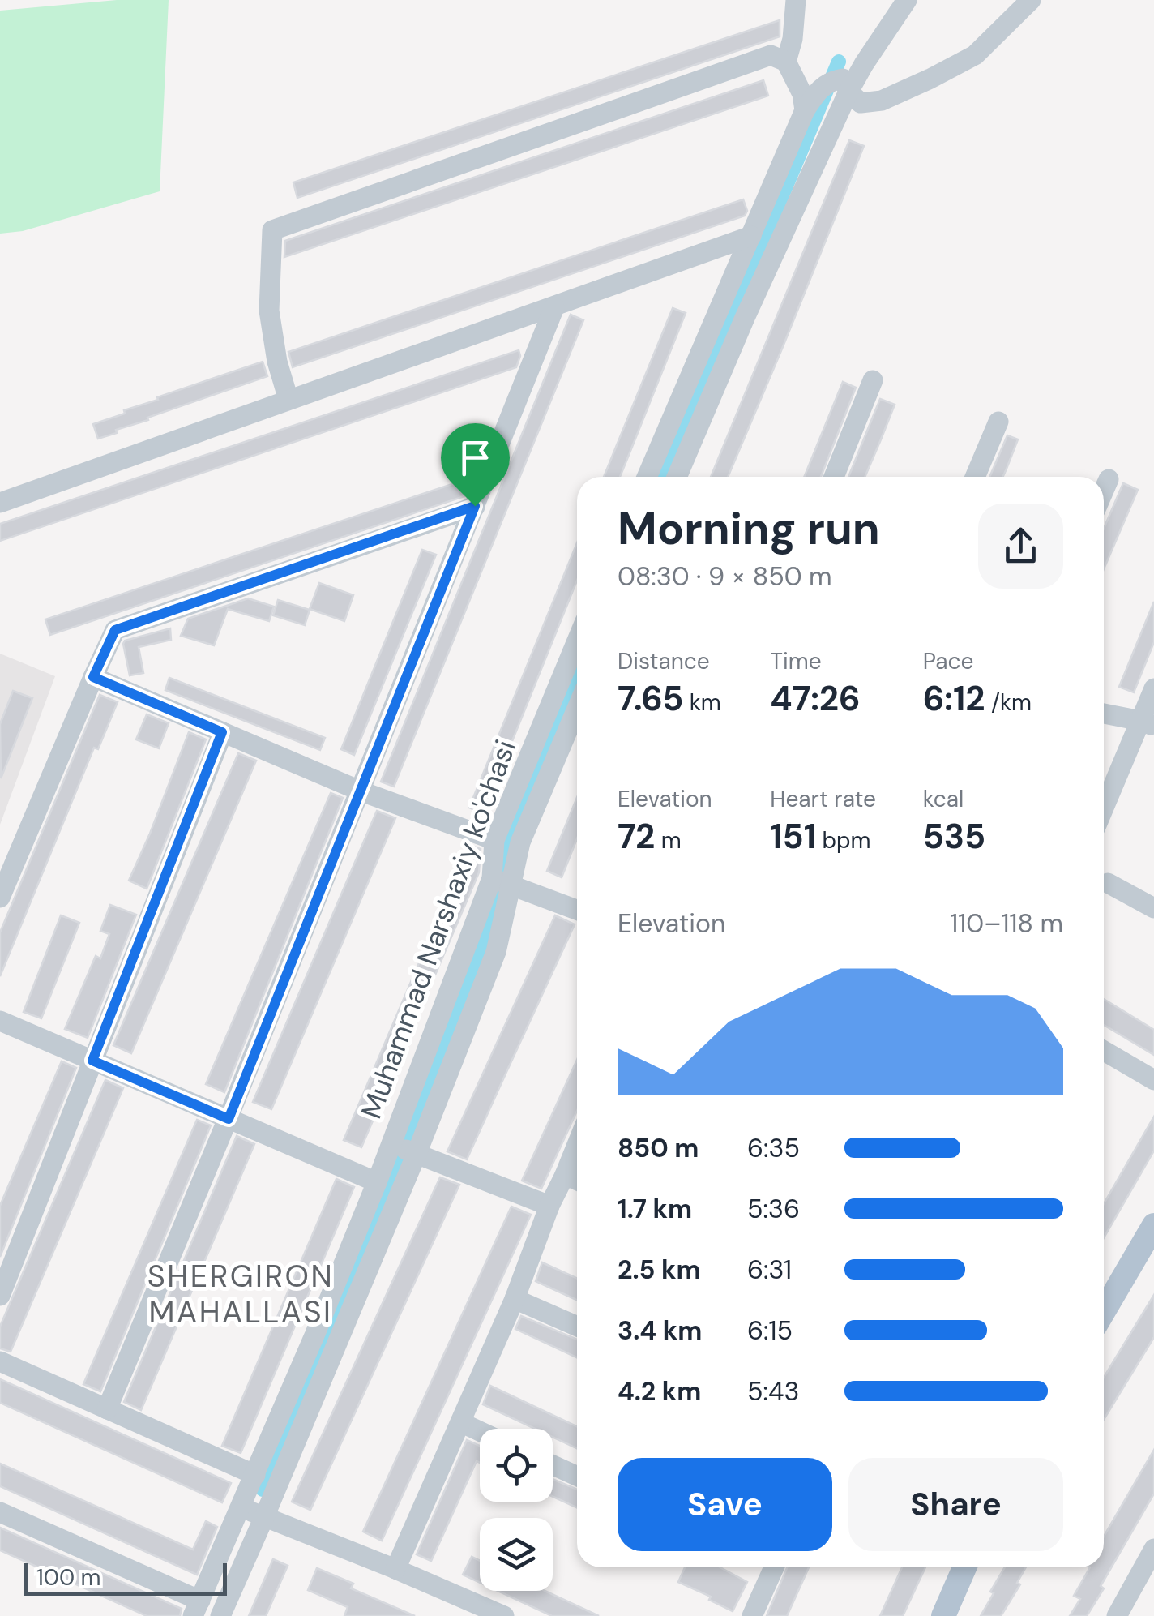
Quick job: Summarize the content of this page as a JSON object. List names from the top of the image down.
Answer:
{
  "streets": {
    "street": ["Muhammad Narshaxiy ko'chasi"]
  },
  "districts": ["SHERGIRON MAHALLASI"],
  "scale_bar": "100 m",
  "page": {
    "heading": ["Morning run", "08:30 · 9 × 850 m"],
    "stats": [
      ["Distance", "7.65 km"],
      ["Time", "47:26"],
      ["Pace", "6:12 /km"],
      ["Elevation", "72 m"],
      ["Heart rate", "151 bpm"],
      ["kcal", "535"]
    ],
    "chart": ["Elevation", "110–118 m"],
    "list": [
      {
        "name": "850 m",
        "note": "6:35"
      },
      {
        "name": "1.7 km",
        "note": "5:36"
      },
      {
        "name": "2.5 km",
        "note": "6:31"
      },
      {
        "name": "3.4 km",
        "note": "6:15"
      },
      {
        "name": "4.2 km",
        "note": "5:43"
      }
    ],
    "buttons": ["Save", "Share"],
    "scale": "100 m"
  }
}
